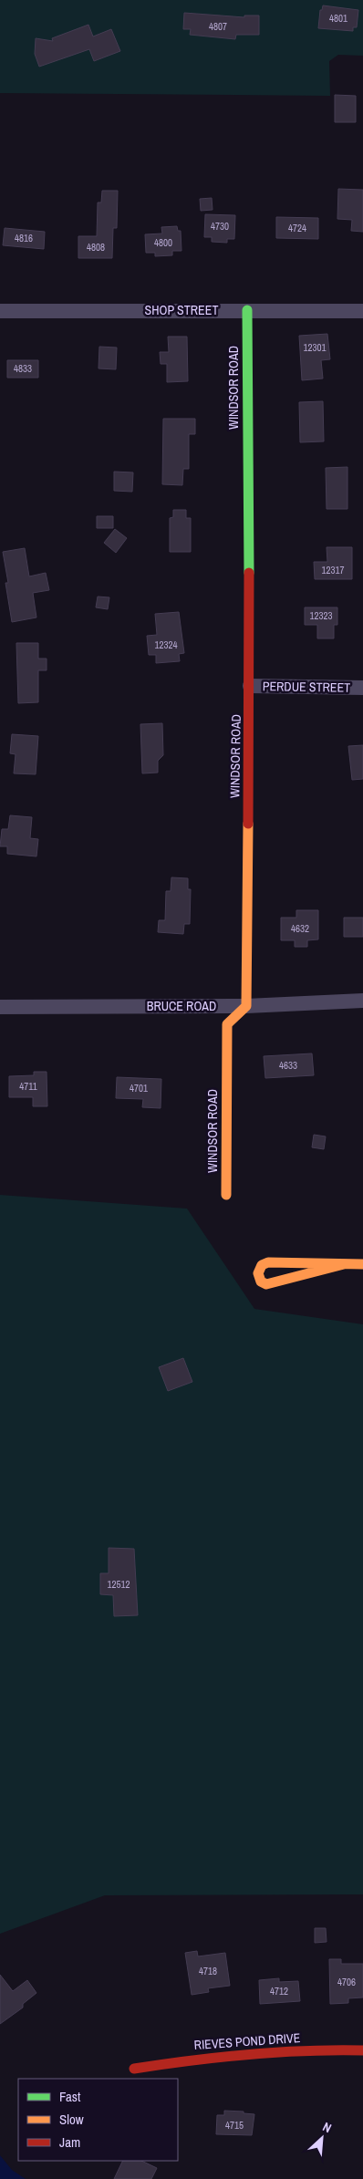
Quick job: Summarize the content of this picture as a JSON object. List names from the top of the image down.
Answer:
{
  "streets": {
    "street": [
      "SHOP STREET",
      "WINDSOR ROAD",
      "PERDUE STREET",
      "BRUCE ROAD",
      "RIEVES POND DRIVE"
    ]
  },
  "crossings": [
    ["SHOP STREET", "WINDSOR ROAD"],
    ["WINDSOR ROAD", "PERDUE STREET"],
    ["WINDSOR ROAD", "BRUCE ROAD"]
  ],
  "house_numbers": [
    "4801",
    "4807",
    "4730",
    "4724",
    "4816",
    "4800",
    "4808",
    "12301",
    "4833",
    "12317",
    "12323",
    "12324",
    "4632",
    "4633",
    "4711",
    "4701",
    "12512",
    "4718",
    "4706",
    "4712",
    "4715"
  ],
  "legend": ["Fast", "Slow", "Jam"],
  "north": "top right"
}
